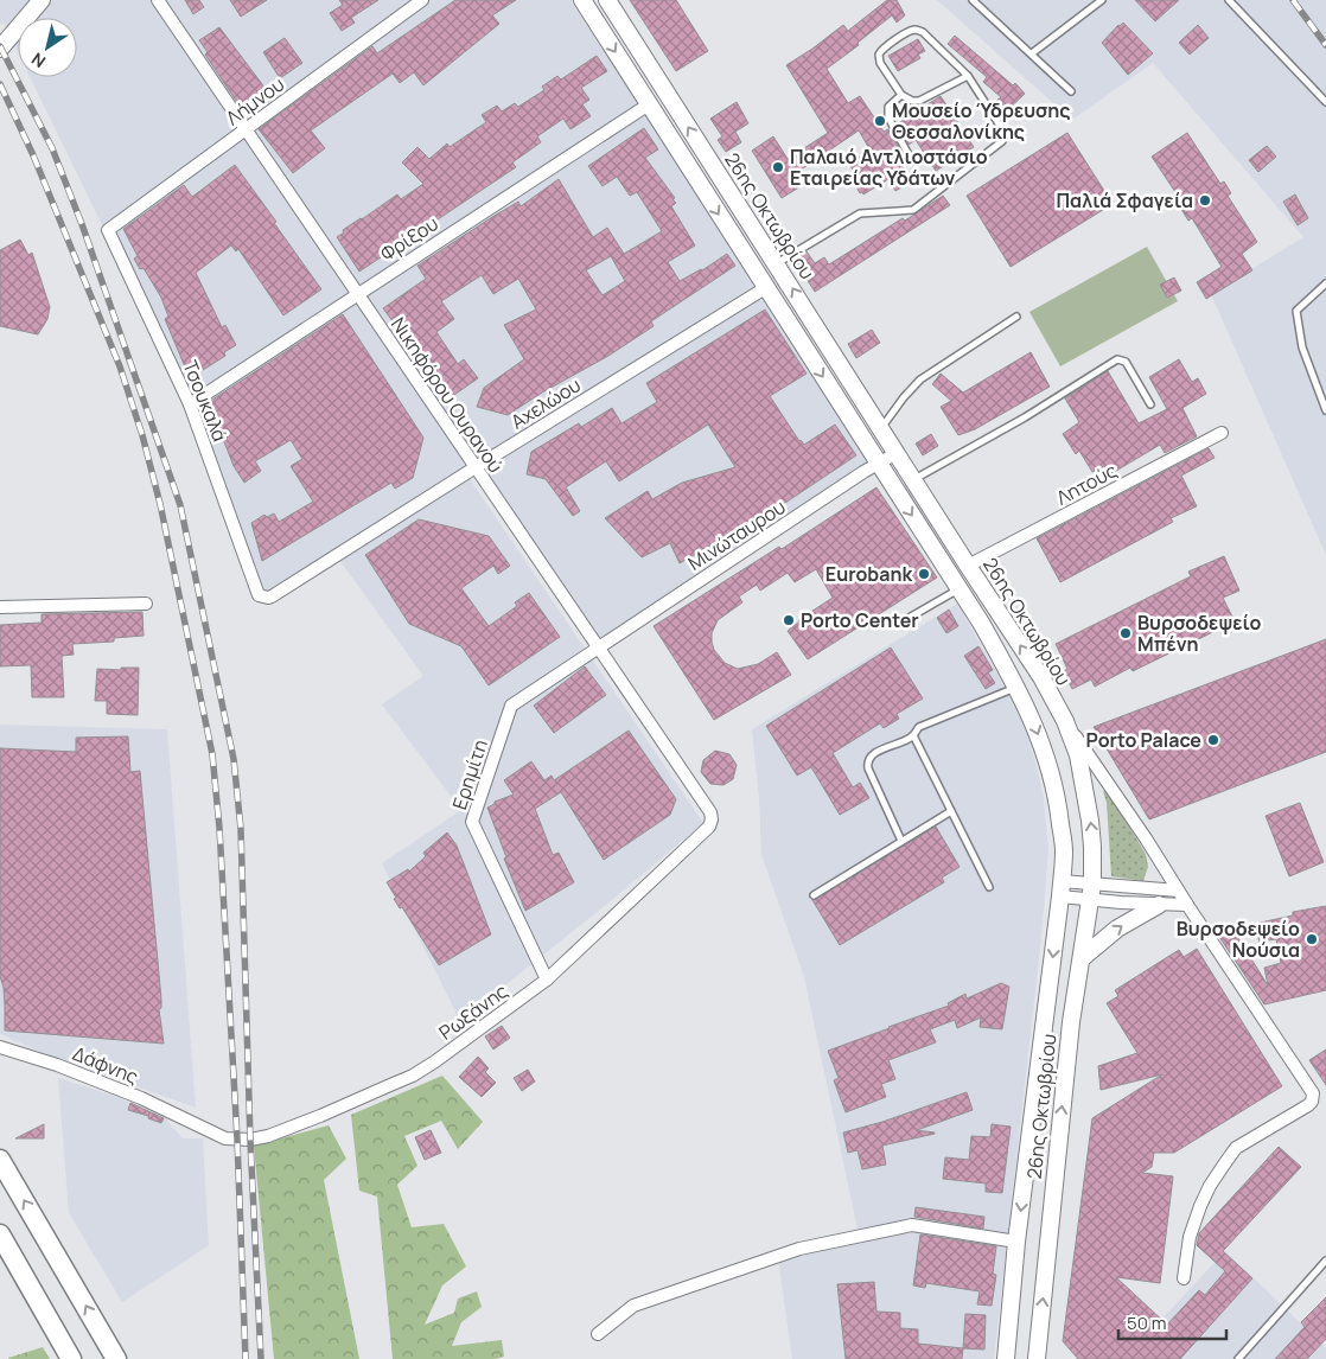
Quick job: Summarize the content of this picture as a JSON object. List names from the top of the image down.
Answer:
{
  "streets": {
    "main road": ["26ης Οκτωβρίου"],
    "street": [
      "Λήμνου",
      "Φρίξου",
      "Νικηφόρου Ουρανού",
      "Τσουκαλά",
      "Αχελώου",
      "Λητούς",
      "Μινώταυρου",
      "Ερημίτη",
      "Ρωξάνης",
      "Δάφνης"
    ]
  },
  "crossings": [
    ["Λήμνου", "Νικηφόρου Ουρανού"],
    ["Λήμνου", "Τσουκαλά"],
    ["26ης Οκτωβρίου", "Φρίξου"],
    ["26ης Οκτωβρίου", "Αχελώου"],
    ["26ης Οκτωβρίου", "Λητούς"],
    ["26ης Οκτωβρίου", "Μινώταυρου"],
    ["Φρίξου", "Νικηφόρου Ουρανού"],
    ["Φρίξου", "Τσουκαλά"],
    ["Νικηφόρου Ουρανού", "Αχελώου"],
    ["Νικηφόρου Ουρανού", "Μινώταυρου"],
    ["Νικηφόρου Ουρανού", "Ερημίτη"],
    ["Νικηφόρου Ουρανού", "Ρωξάνης"],
    ["Τσουκαλά", "Αχελώου"],
    ["Μινώταυρου", "Ερημίτη"],
    ["Ερημίτη", "Ρωξάνης"],
    ["Ρωξάνης", "Δάφνης"]
  ],
  "places": [
    "Μουσείο Ύδρευσης Θεσσαλονίκης",
    "Παλαιό Αντλιοστάσιο Εταιρείας Υδάτων",
    "Παλιά Σφαγεία",
    "Eurobank",
    "Porto Center",
    "Βυρσοδεψείο Μπένη",
    "Porto Palace",
    "Βυρσοδεψείο Νούσια"
  ],
  "scale_bar": "50 m",
  "north": "bottom left"
}
